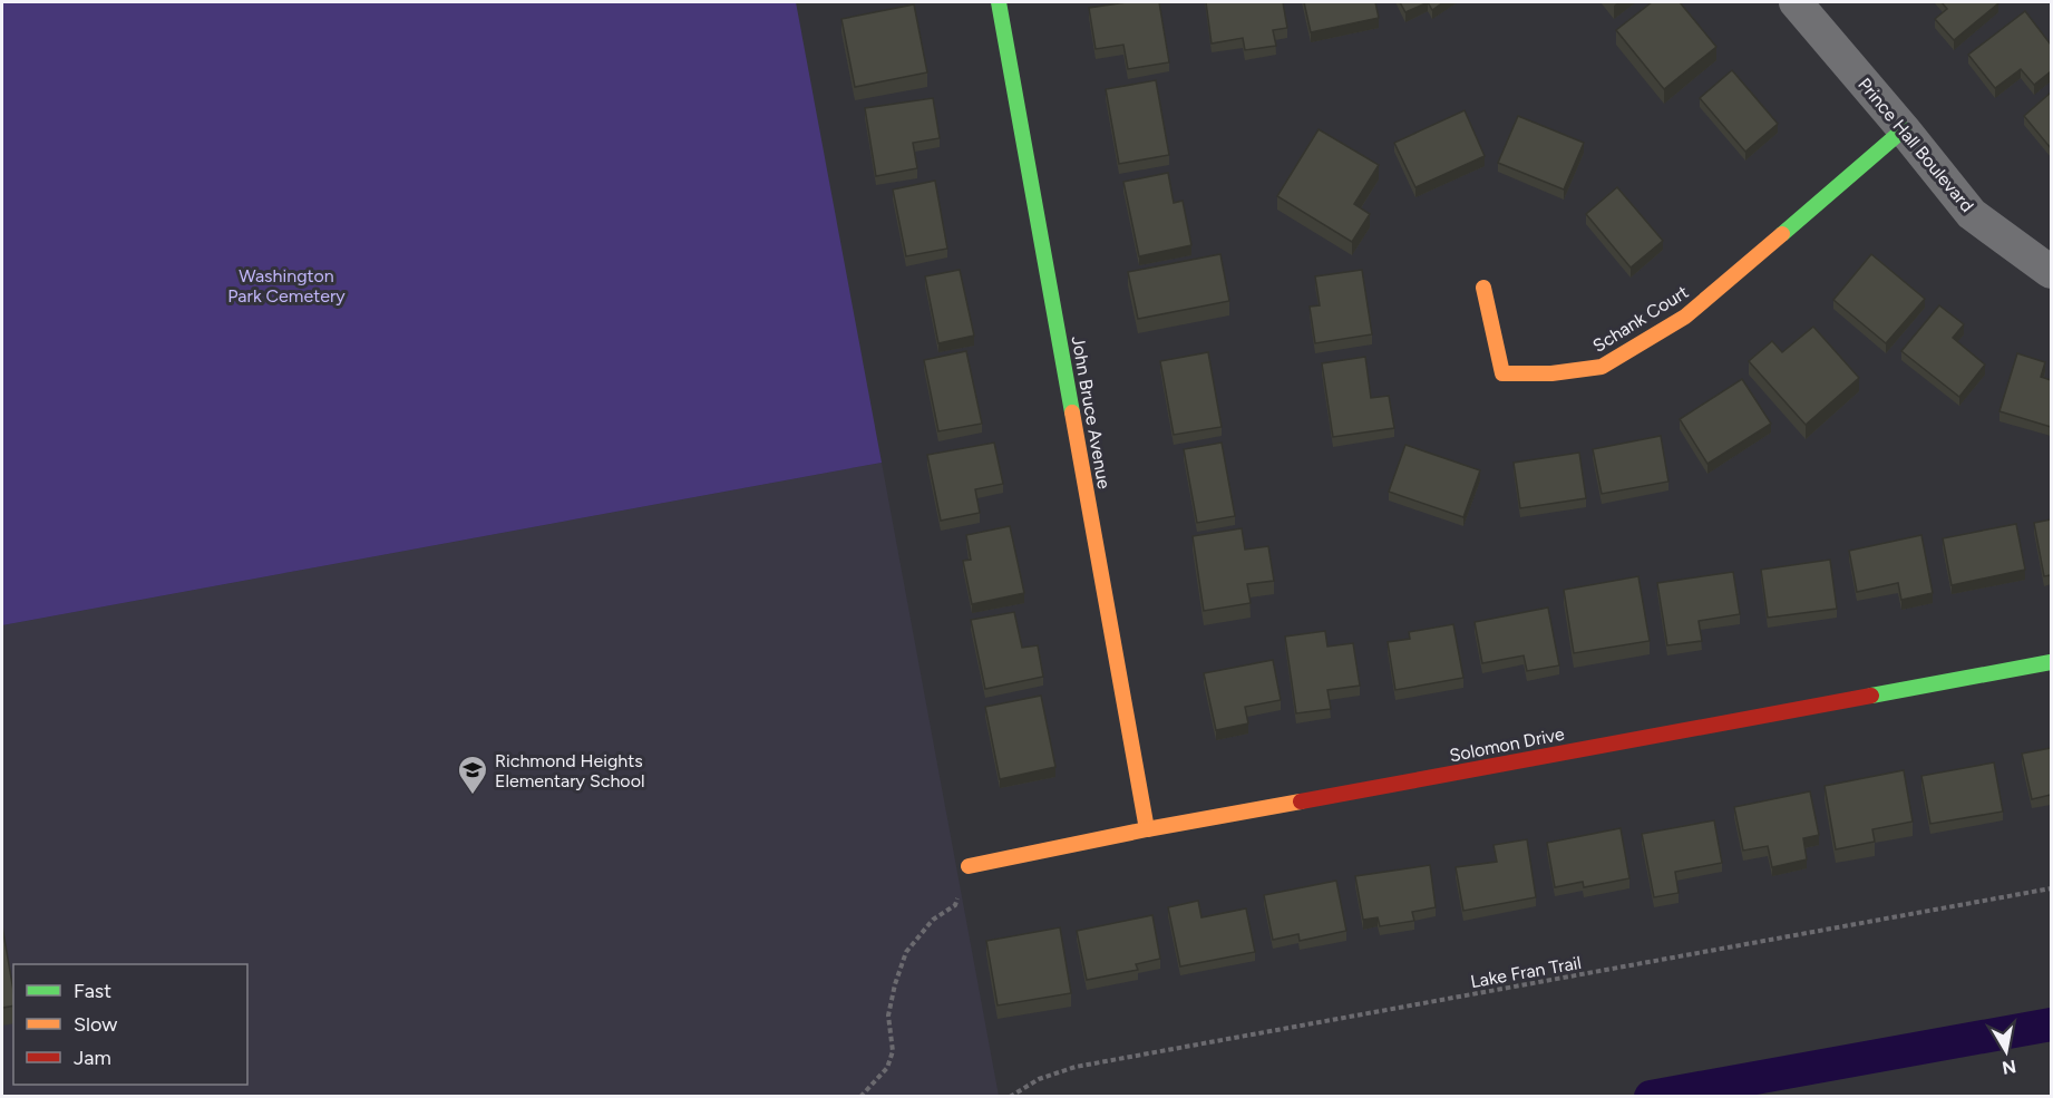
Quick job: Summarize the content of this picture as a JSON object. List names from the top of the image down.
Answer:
{
  "streets": {
    "street": [
      "Prince Hall Boulevard",
      "Schank Court",
      "John Bruce Avenue",
      "Solomon Drive"
    ],
    "path": ["Lake Fran Trail"]
  },
  "crossings": [
    ["Prince Hall Boulevard", "Schank Court"],
    ["John Bruce Avenue", "Solomon Drive"]
  ],
  "parks": ["Washington Park Cemetery"],
  "places": {
    "school or university": ["Richmond Heights Elementary School"]
  },
  "legend": ["Fast", "Slow", "Jam"],
  "north": "bottom"
}
